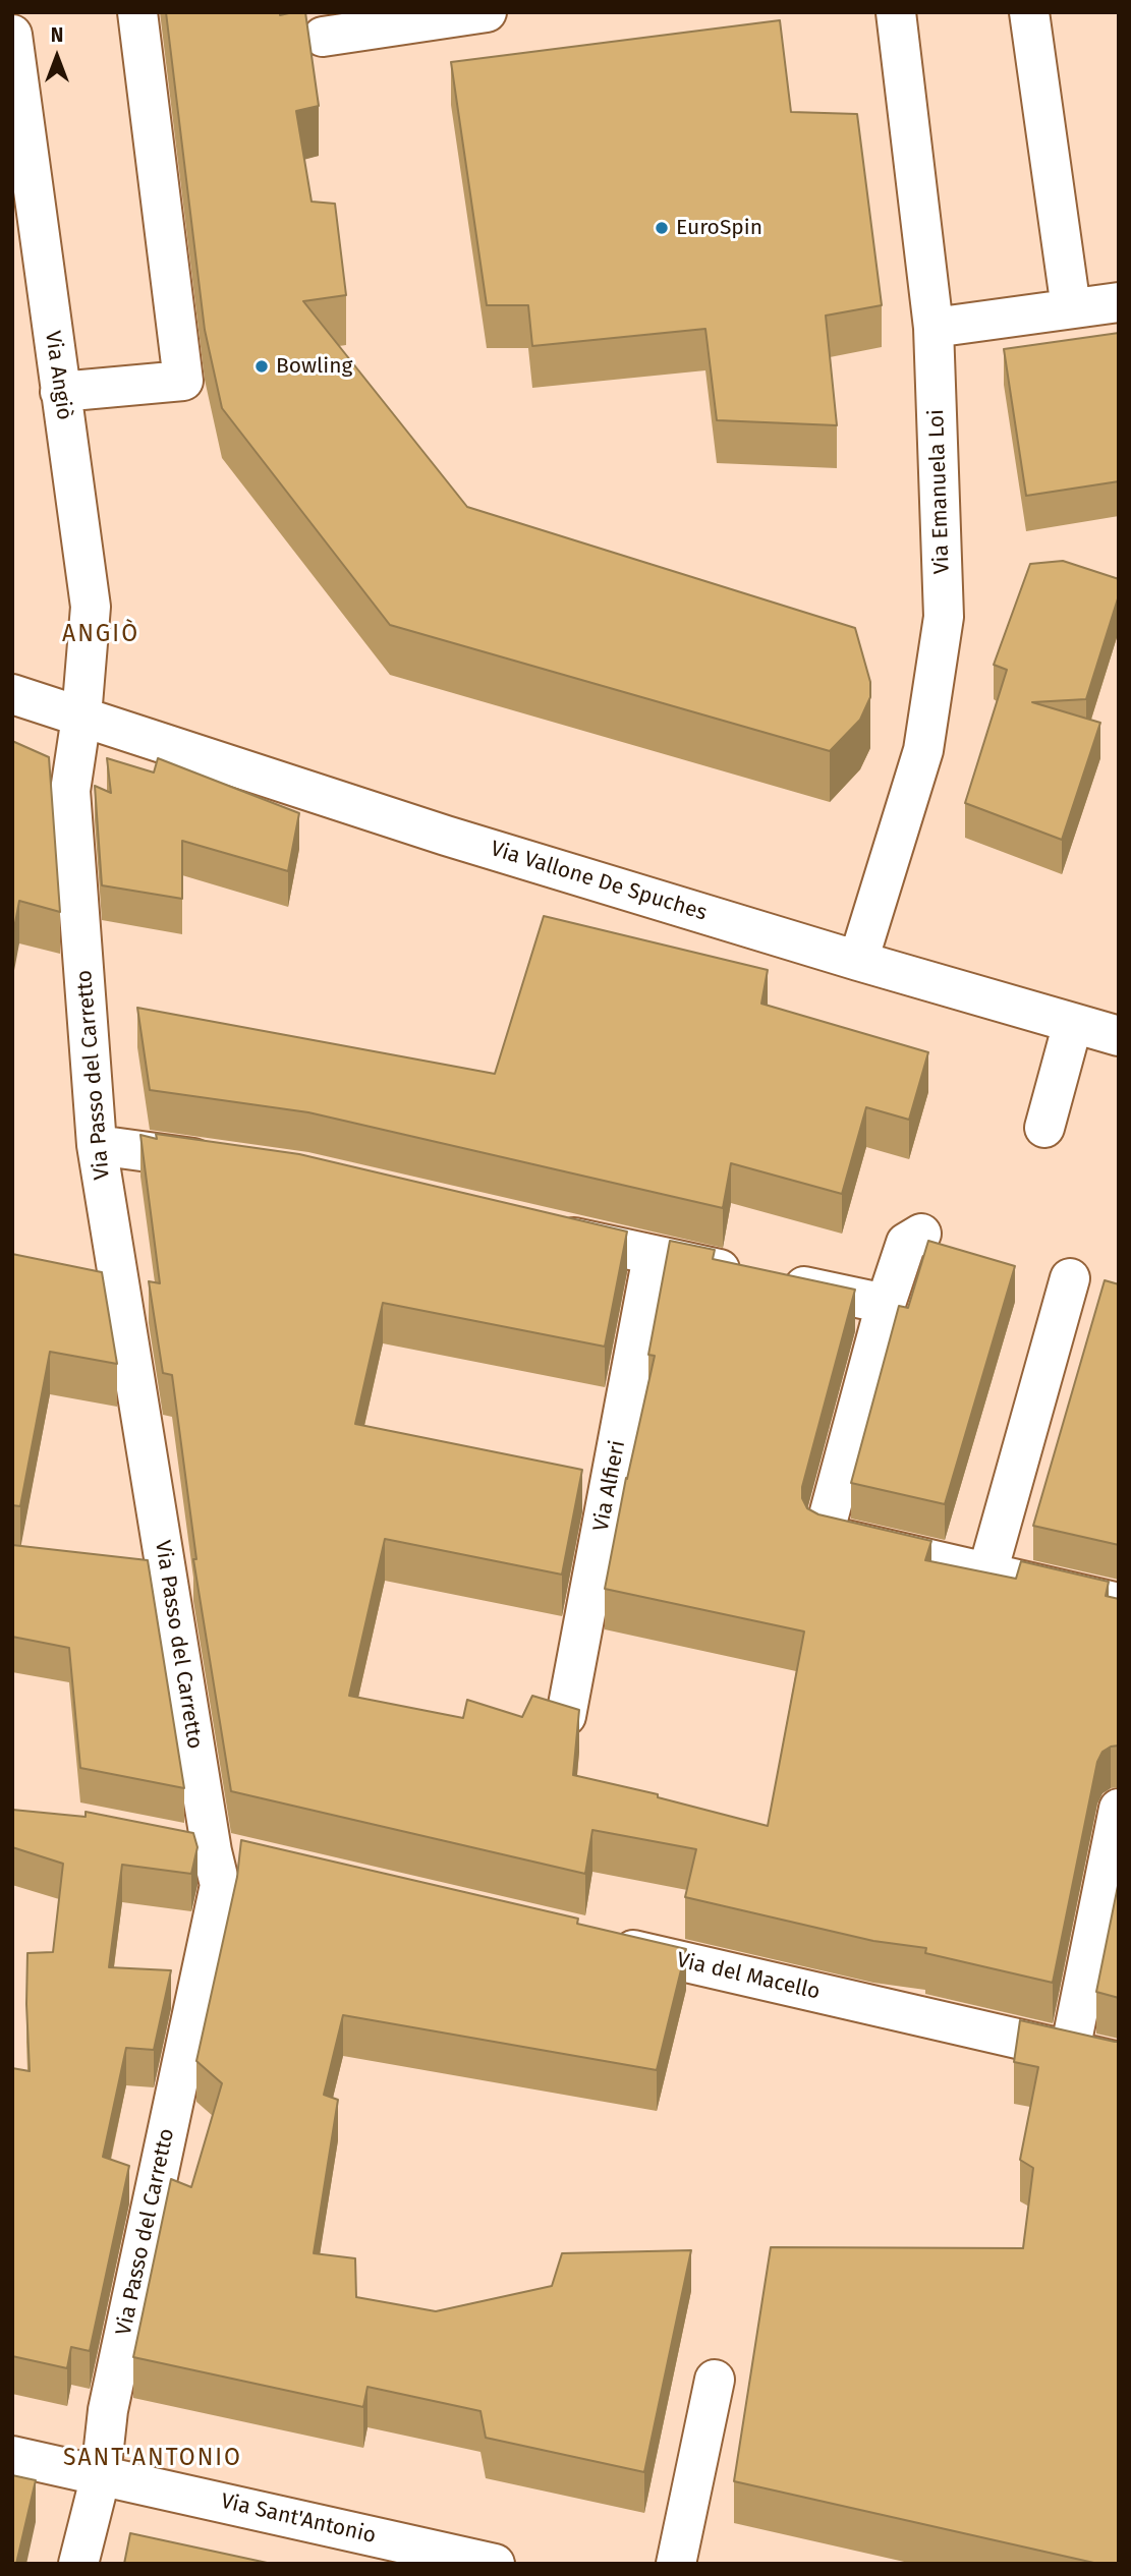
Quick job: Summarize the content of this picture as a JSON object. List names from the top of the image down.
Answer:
{
  "streets": {
    "street": [
      "Via Angiò",
      "Via Emanuela Loi",
      "Via Vallone De Spuches",
      "Via Passo del Carretto",
      "Via Alfieri",
      "Via del Macello",
      "Via Sant'Antonio"
    ]
  },
  "crossings": [
    ["Via Angiò", "Via Vallone De Spuches"],
    ["Via Angiò", "Via Passo del Carretto"],
    ["Via Emanuela Loi", "Via Vallone De Spuches"],
    ["Via Vallone De Spuches", "Via Passo del Carretto"],
    ["Via Passo del Carretto", "Via Sant'Antonio"]
  ],
  "districts": ["ANGIÒ", "SANT'ANTONIO"],
  "places": ["EuroSpin", "Bowling"],
  "north": "top"
}
